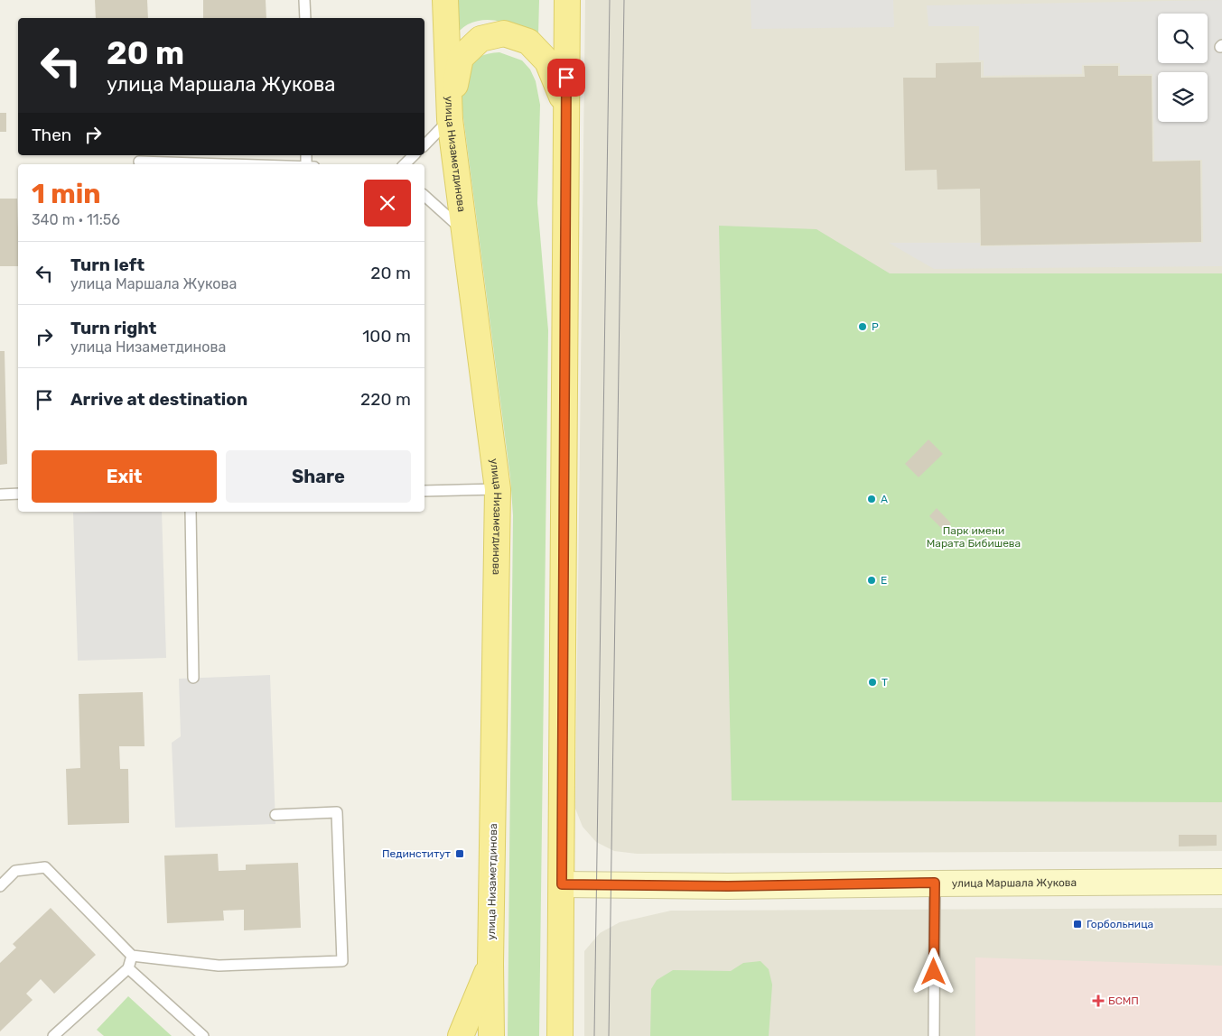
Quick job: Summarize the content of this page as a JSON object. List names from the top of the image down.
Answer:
{
  "streets": {
    "main road": ["улица Низаметдинова"],
    "street": ["улица Маршала Жукова"]
  },
  "parks": ["Парк имени Марата Бибишева"],
  "places": {
    "other": [
      "Р",
      "А",
      "Е",
      "Т"
    ],
    "transit": ["Пединститут", "Горбольница"],
    "health": ["БСМП"]
  },
  "page": {
    "turn": ["20 m", "улица Маршала Жукова"],
    "then": "Then",
    "heading": ["1 min", "340 m · 11:56"],
    "list": [
      {
        "name": "Turn left",
        "note": "улица Маршала Жукова",
        "value": "20 m"
      },
      {
        "name": "Turn right",
        "note": "улица Низаметдинова",
        "value": "100 m"
      },
      {
        "name": "Arrive at destination",
        "value": "220 m"
      }
    ],
    "buttons": ["Exit", "Share"]
  }
}
